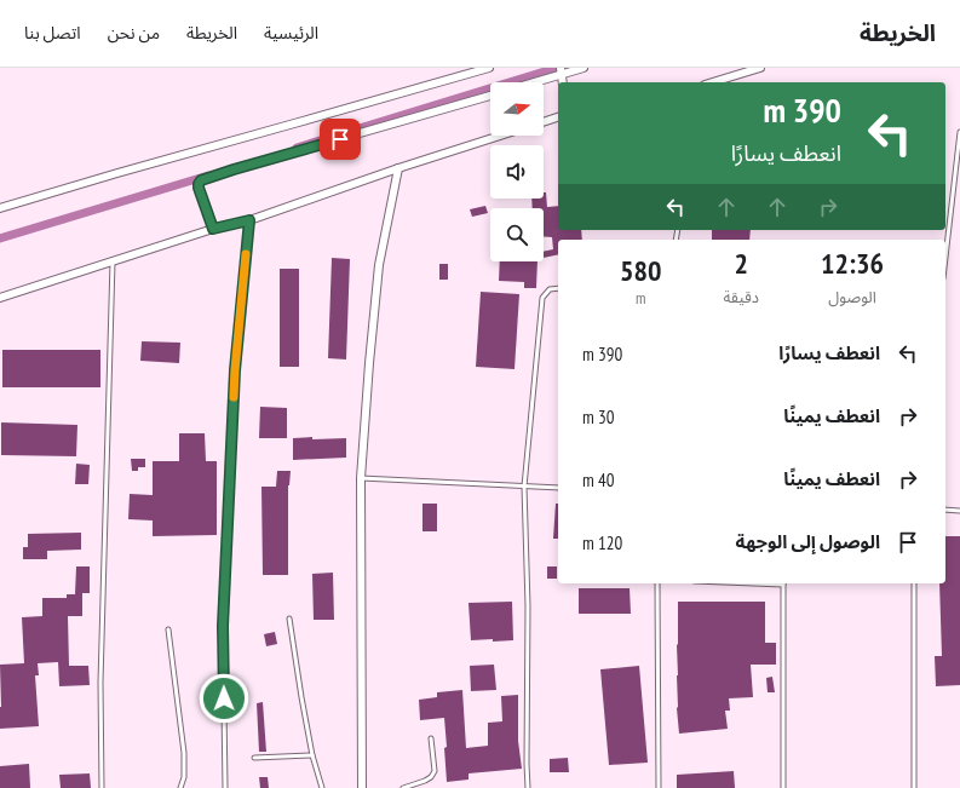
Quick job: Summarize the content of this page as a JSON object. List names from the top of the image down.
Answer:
{
  "north": "right",
  "page": {
    "header": "الخريطة",
    "nav": [
      "الرئيسية",
      "الخريطة",
      "من نحن",
      "اتصل بنا"
    ],
    "turn": ["390 m", "انعطف يسارًا"],
    "eta": [
      "12:36",
      "الوصول",
      "2",
      "دقيقة",
      "580",
      "m"
    ],
    "list": [
      {
        "name": "انعطف يسارًا",
        "value": "390 m"
      },
      {
        "name": "انعطف يمينًا",
        "value": "30 m"
      },
      {
        "name": "انعطف يمينًا",
        "value": "40 m"
      },
      {
        "name": "الوصول إلى الوجهة",
        "value": "120 m"
      }
    ]
  }
}
